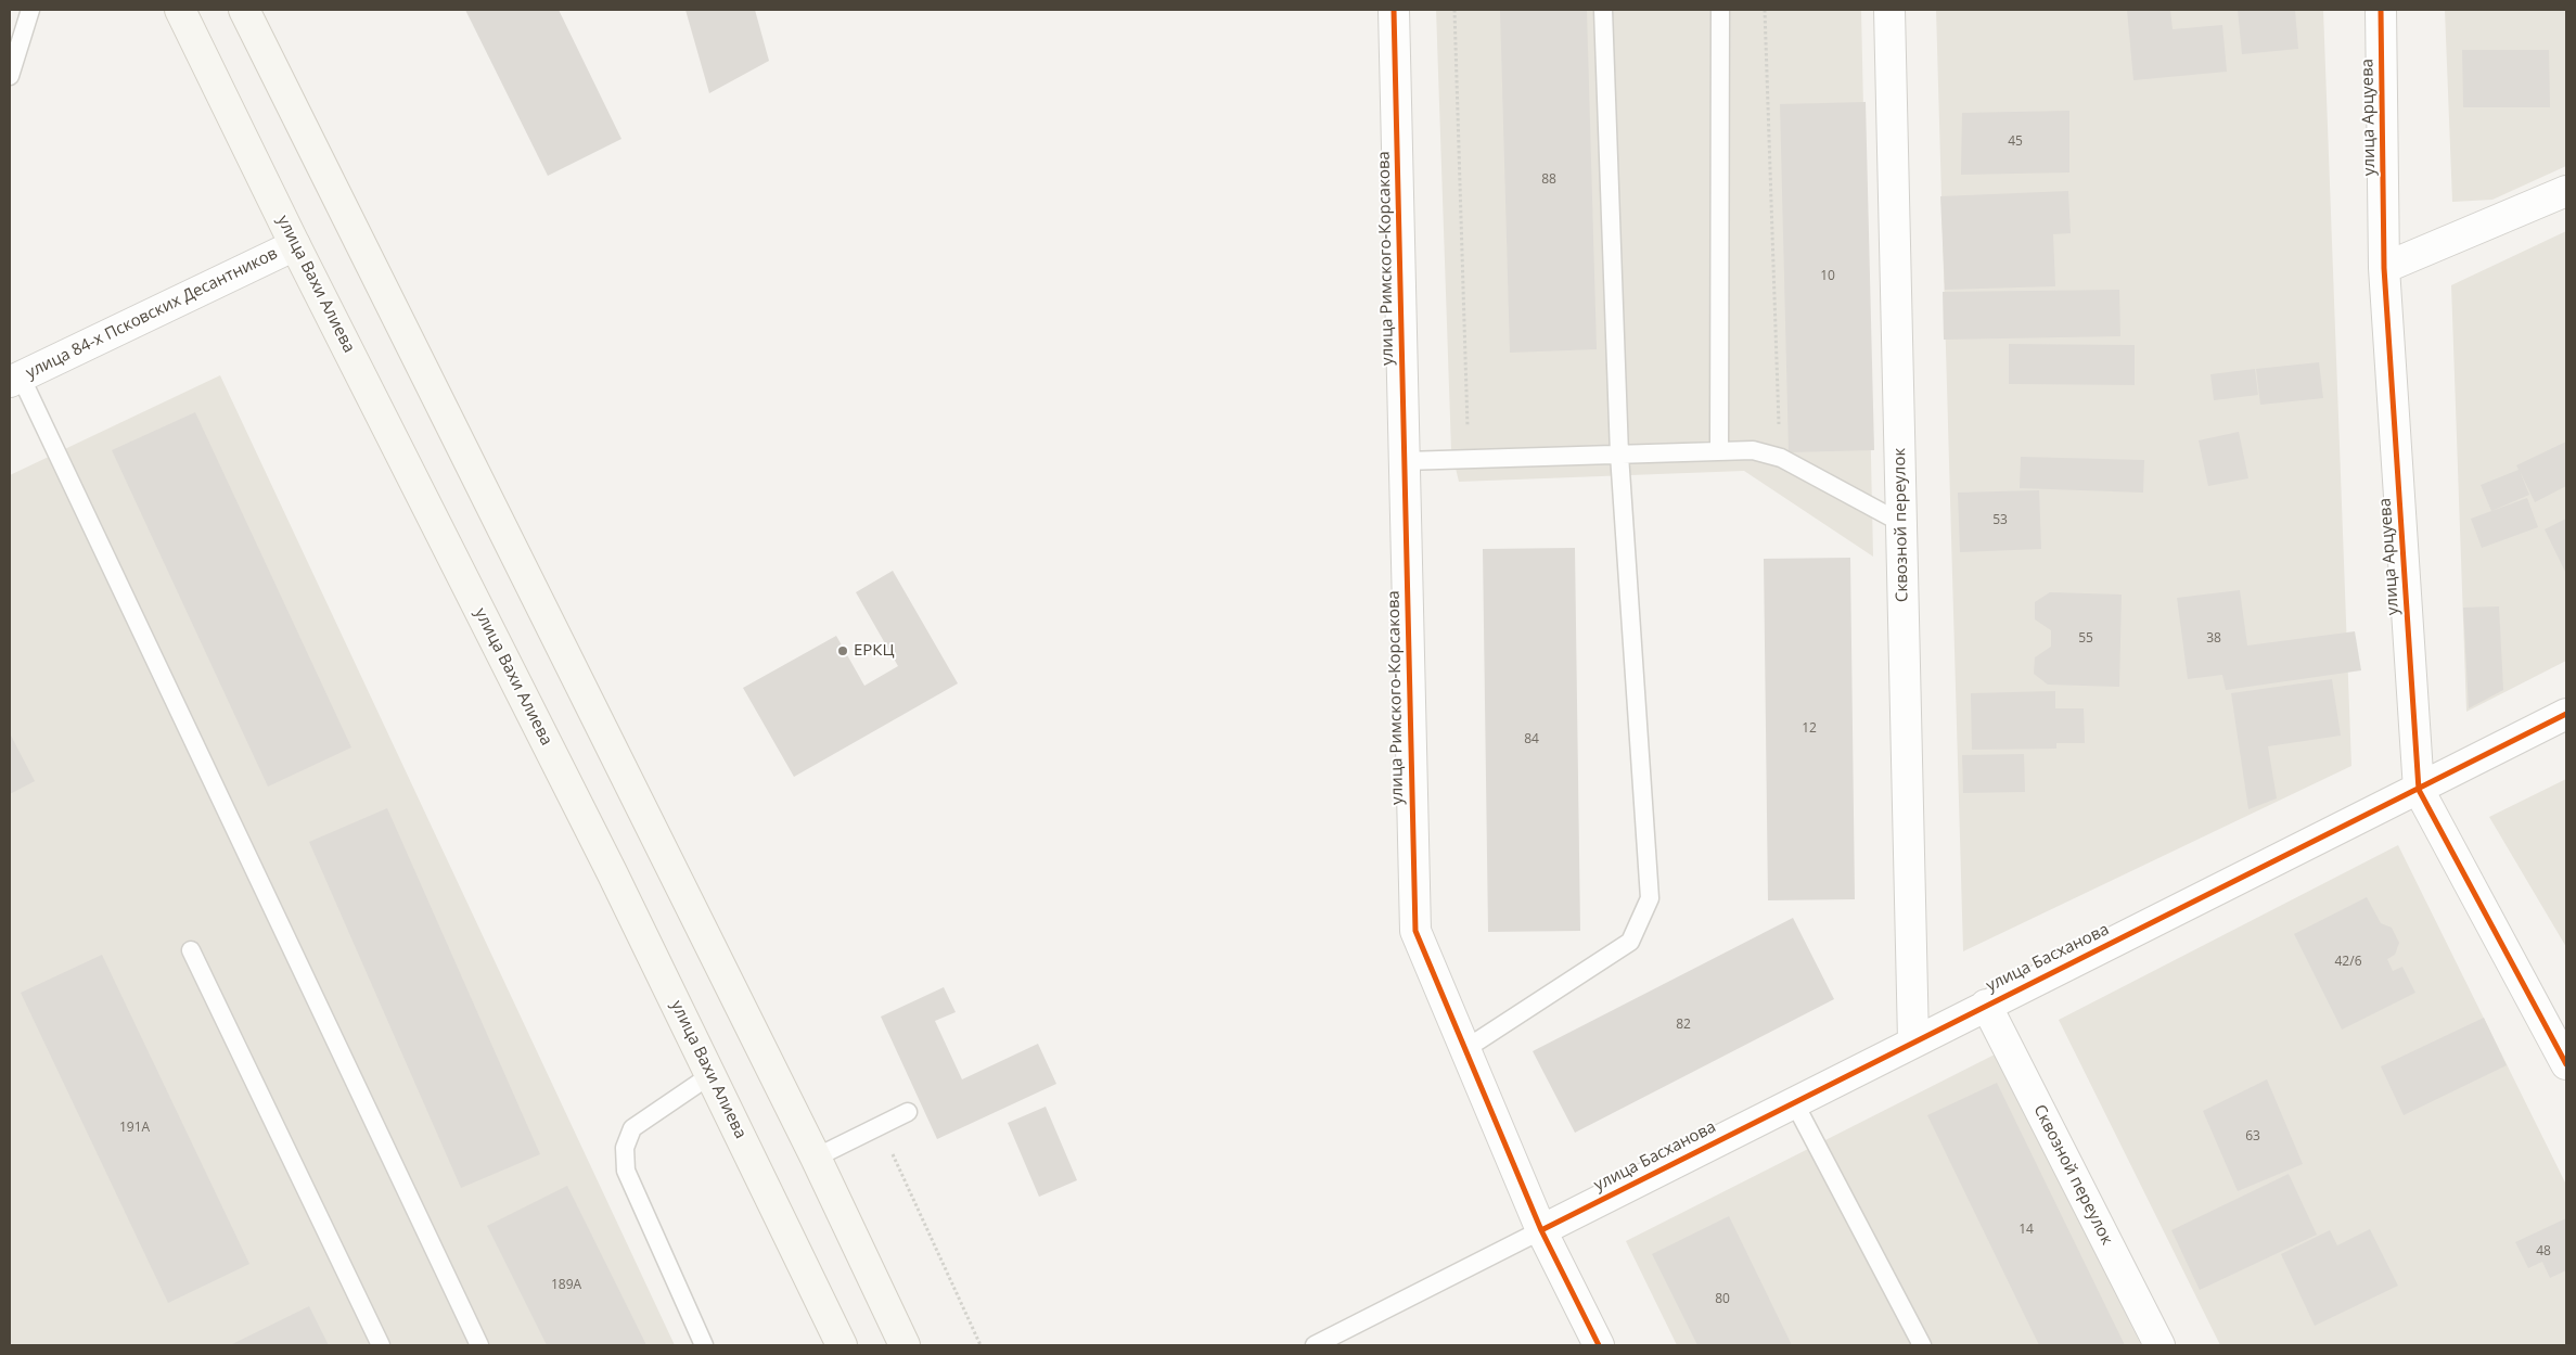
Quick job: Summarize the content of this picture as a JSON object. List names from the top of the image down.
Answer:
{
  "streets": {
    "main road": ["улица Вахи Алиева"],
    "street": [
      "улица Арцуева",
      "улица Римского-Корсакова",
      "улица 84-х Псковских Десантников",
      "Сквозной переулок",
      "улица Басханова"
    ]
  },
  "crossings": [
    ["улица Арцуева", "улица Басханова"],
    ["улица Римского-Корсакова", "улица Басханова"],
    ["улица Вахи Алиева", "улица 84-х Псковских Десантников"],
    ["Сквозной переулок", "улица Басханова"]
  ],
  "places": ["ЕРКЦ"],
  "house_numbers": [
    "45",
    "88",
    "10",
    "53",
    "55",
    "38",
    "12",
    "84",
    "42/6",
    "82",
    "191А",
    "63",
    "14",
    "48",
    "189А",
    "80"
  ]
}
